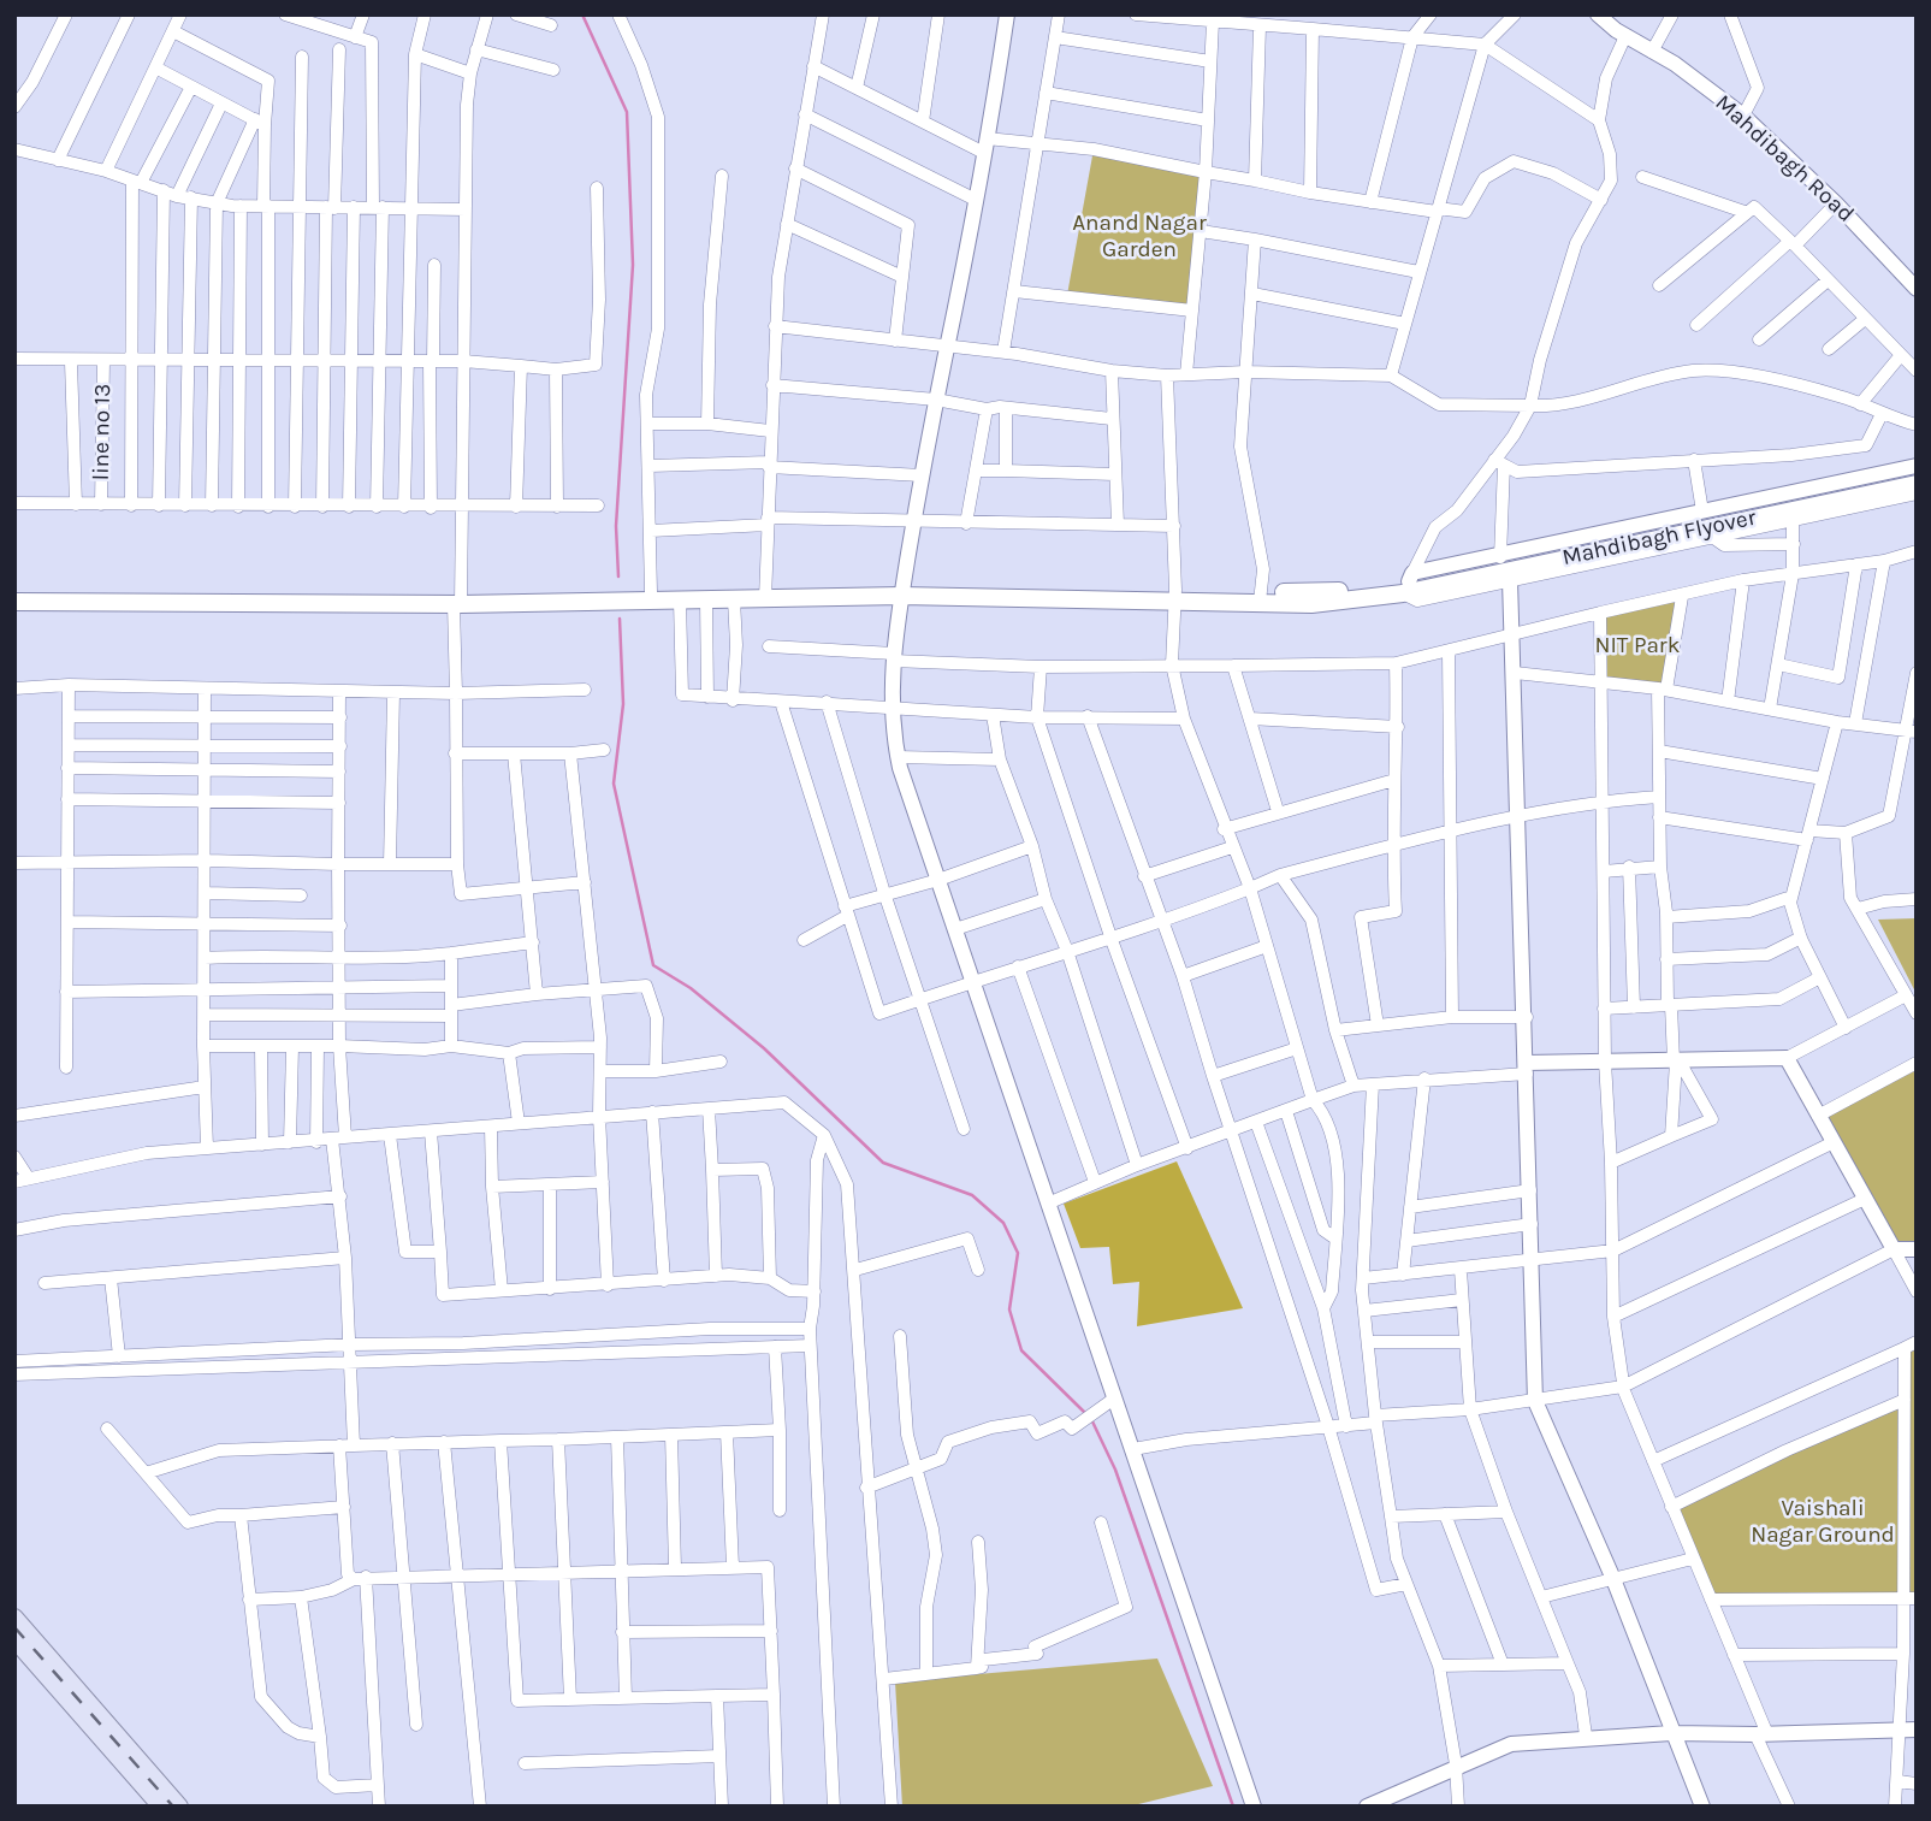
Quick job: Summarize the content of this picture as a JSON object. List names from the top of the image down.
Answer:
{
  "streets": {
    "main road": ["Mahdibagh Flyover"],
    "street": ["Mahdibagh Road", "line no 13"]
  },
  "parks": ["Anand Nagar Garden", "NIT Park", "Vaishali Nagar Ground"]
}
